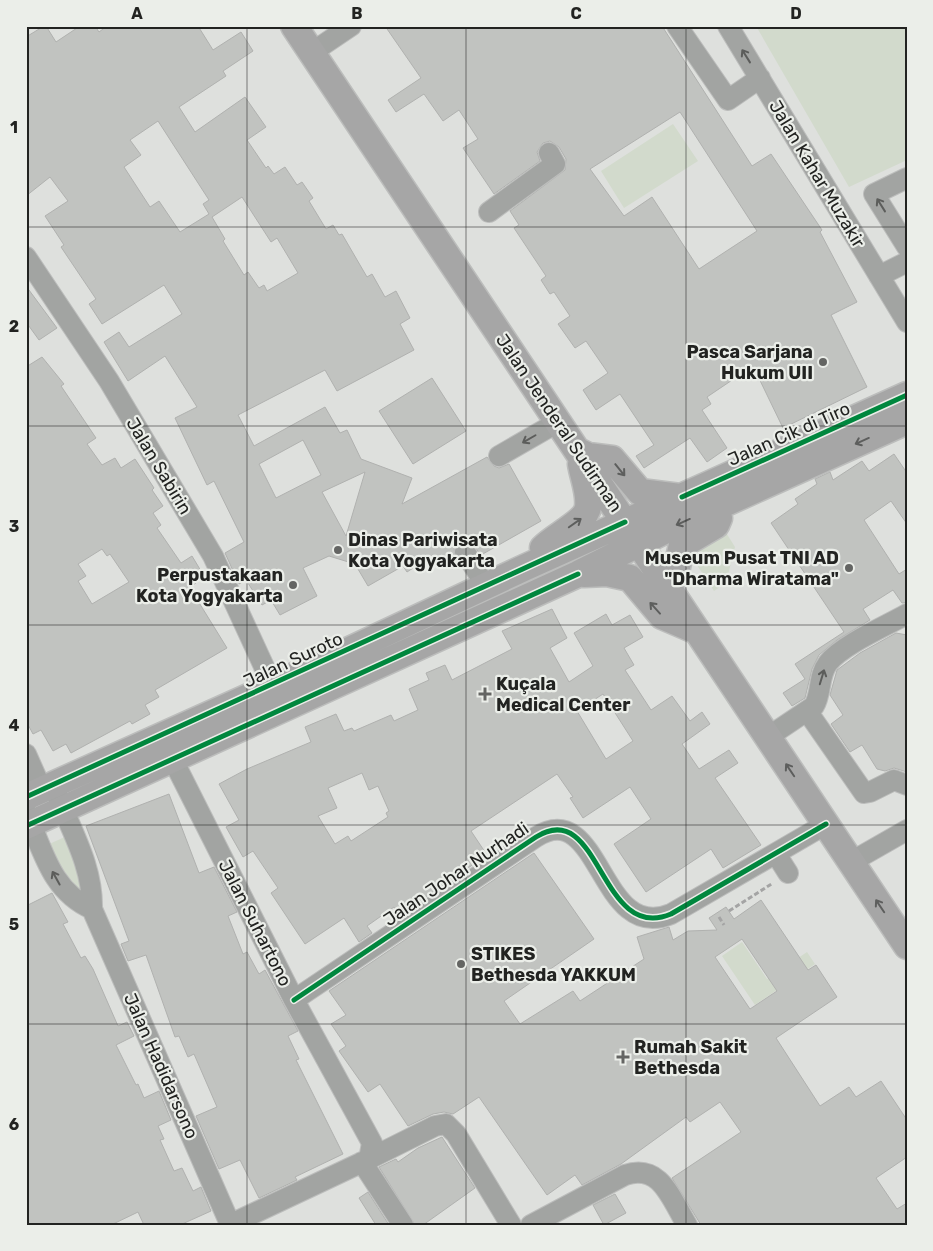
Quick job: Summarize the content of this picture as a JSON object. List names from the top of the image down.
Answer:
{
  "streets": {
    "main road": ["Jalan Jenderal Sudirman", "Jalan Cik di Tiro", "Jalan Suroto"],
    "street": [
      "Jalan Kahar Muzakir",
      "Jalan Sabirin",
      "Jalan Johar Nurhadi",
      "Jalan Suhartono",
      "Jalan Hadidarsono"
    ]
  },
  "crossings": [
    ["Jalan Jenderal Sudirman", "Jalan Cik di Tiro"],
    ["Jalan Jenderal Sudirman", "Jalan Suroto"],
    ["Jalan Jenderal Sudirman", "Jalan Johar Nurhadi"],
    ["Jalan Cik di Tiro", "Jalan Suroto"],
    ["Jalan Sabirin", "Jalan Suroto"],
    ["Jalan Suroto", "Jalan Hadidarsono"],
    ["Jalan Johar Nurhadi", "Jalan Suhartono"]
  ],
  "places": {
    "other": [
      "Pasca Sarjana Hukum UII",
      "Dinas Pariwisata Kota Yogyakarta",
      "Museum Pusat TNI AD \"Dharma Wiratama\"",
      "Perpustakaan Kota Yogyakarta",
      "STIKES Bethesda YAKKUM"
    ],
    "health": ["Kuçala Medical Center", "Rumah Sakit Bethesda"]
  },
  "grid": {
    "columns": [
      "A",
      "B",
      "C",
      "D"
    ],
    "rows": [
      "1",
      "2",
      "3",
      "4",
      "5",
      "6"
    ]
  }
}
